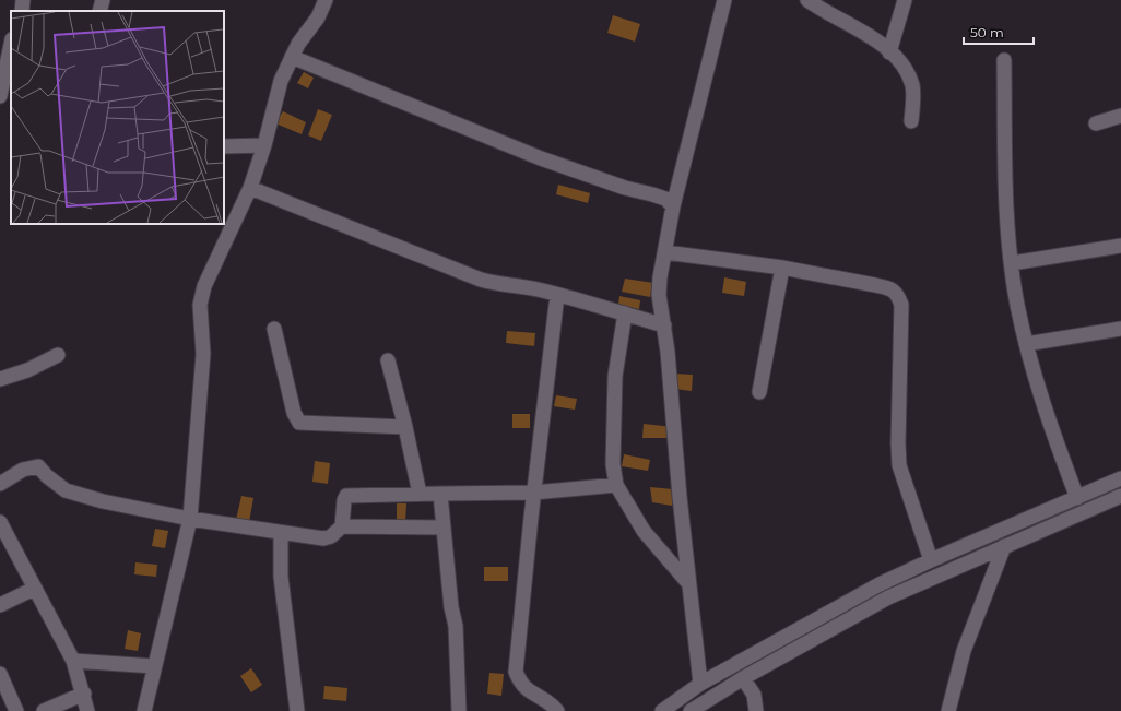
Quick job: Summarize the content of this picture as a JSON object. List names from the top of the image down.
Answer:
{
  "scale_bar": "50 m"
}
